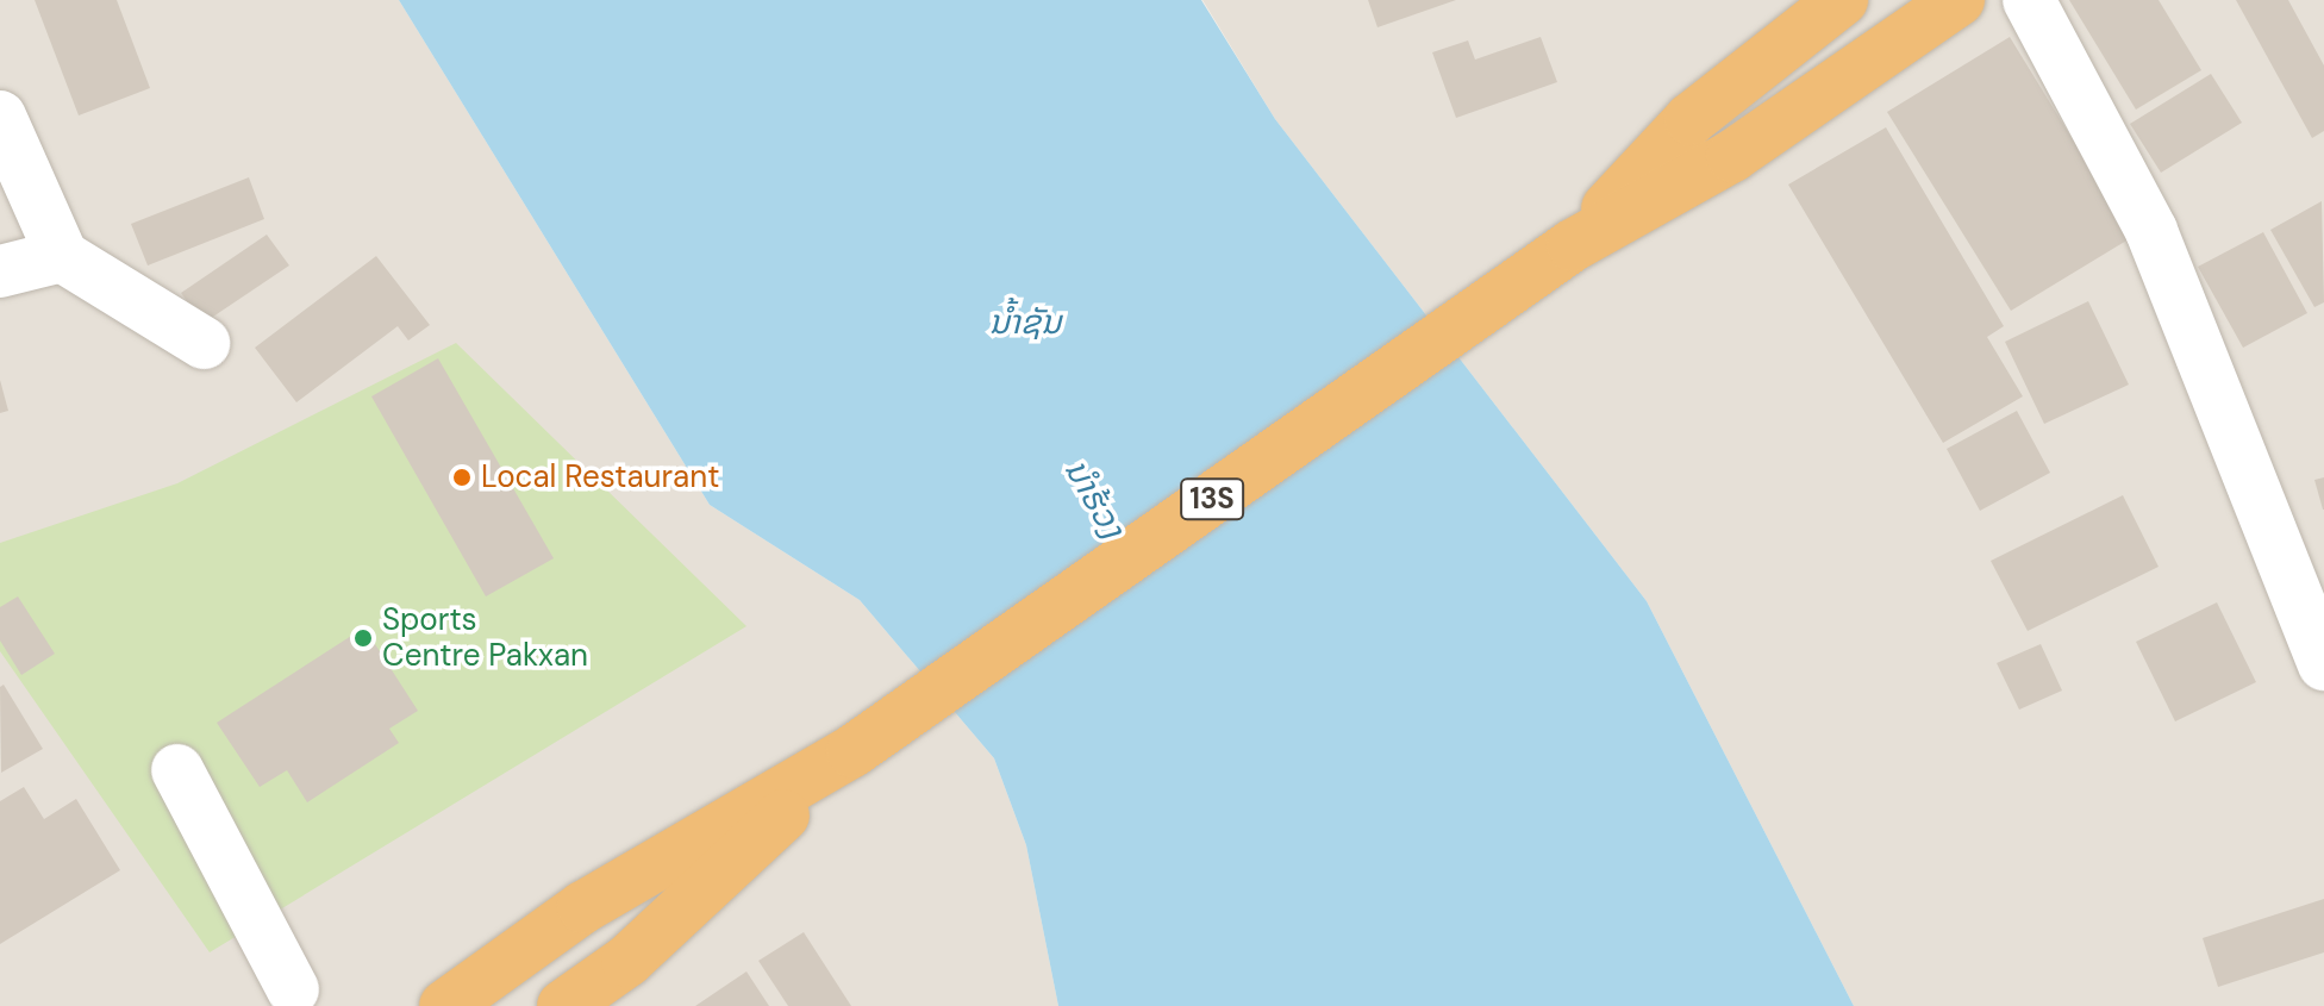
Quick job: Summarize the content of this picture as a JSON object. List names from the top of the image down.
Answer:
{
  "streets": {
    "highway": ["13S"]
  },
  "water": ["ນ້ຳຊັນ", "ນຳ້ຮວງ"],
  "places": ["Local Restaurant", "Sports Centre Pakxan"]
}
